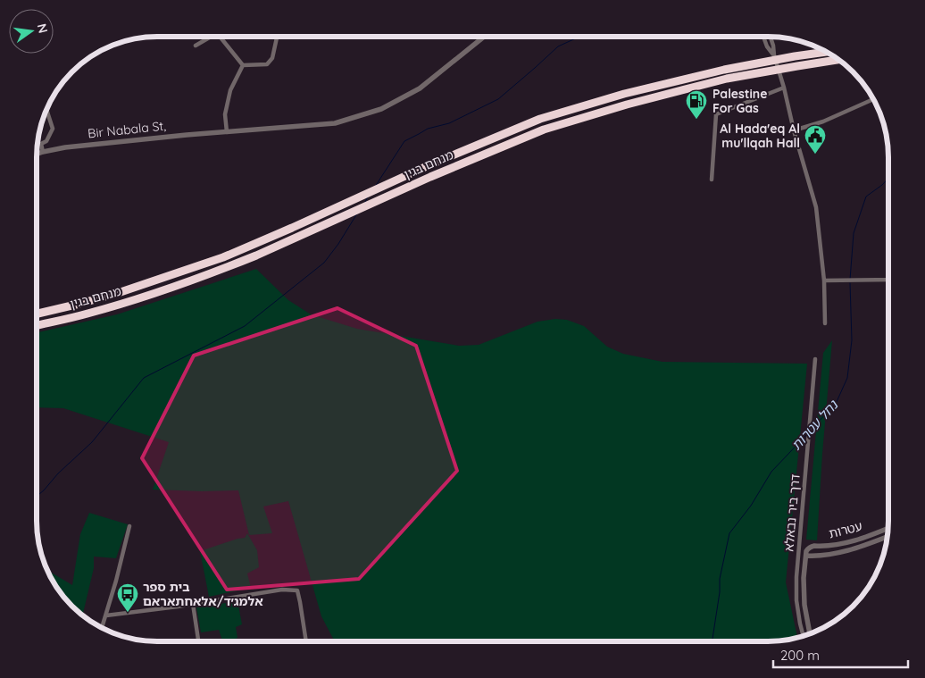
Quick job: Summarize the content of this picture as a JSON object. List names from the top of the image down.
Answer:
{
  "streets": {
    "highway": ["מנחם בגין"],
    "street": ["Bir Nabala St,", "דרך ביר נבאלא", "עטרות"]
  },
  "water": ["נחל עטרות"],
  "places": {
    "fuel station": ["Palestine For Gas"],
    "public building": ["Al Hada'eq Al mu'llqah Hall"],
    "bus stop": ["בית ספר אלמג׳ד/אלאחתאראם"]
  },
  "scale_bar": "200 m",
  "north": "right"
}
